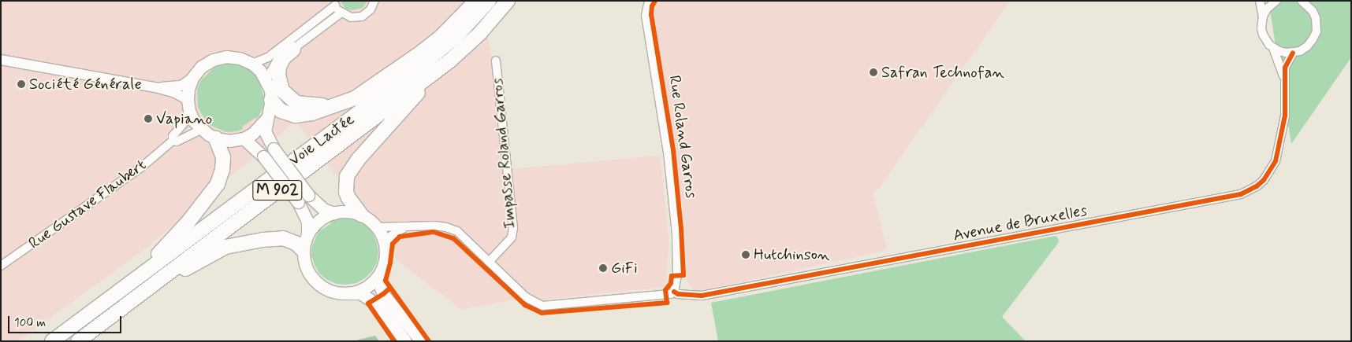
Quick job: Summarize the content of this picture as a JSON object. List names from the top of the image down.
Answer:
{
  "streets": {
    "highway": ["Voie Lactée", "M 902"],
    "street": [
      "Rue Roland Garros",
      "Impasse Roland Garros",
      "Rue Gustave Flaubert",
      "Avenue de Bruxelles"
    ]
  },
  "crossings": [
    ["Rue Roland Garros", "Avenue de Bruxelles"]
  ],
  "places": [
    "Safran Technofan",
    "Société Générale",
    "Vapiano",
    "Hutchinson",
    "GiFi"
  ],
  "scale_bar": "100 m"
}
